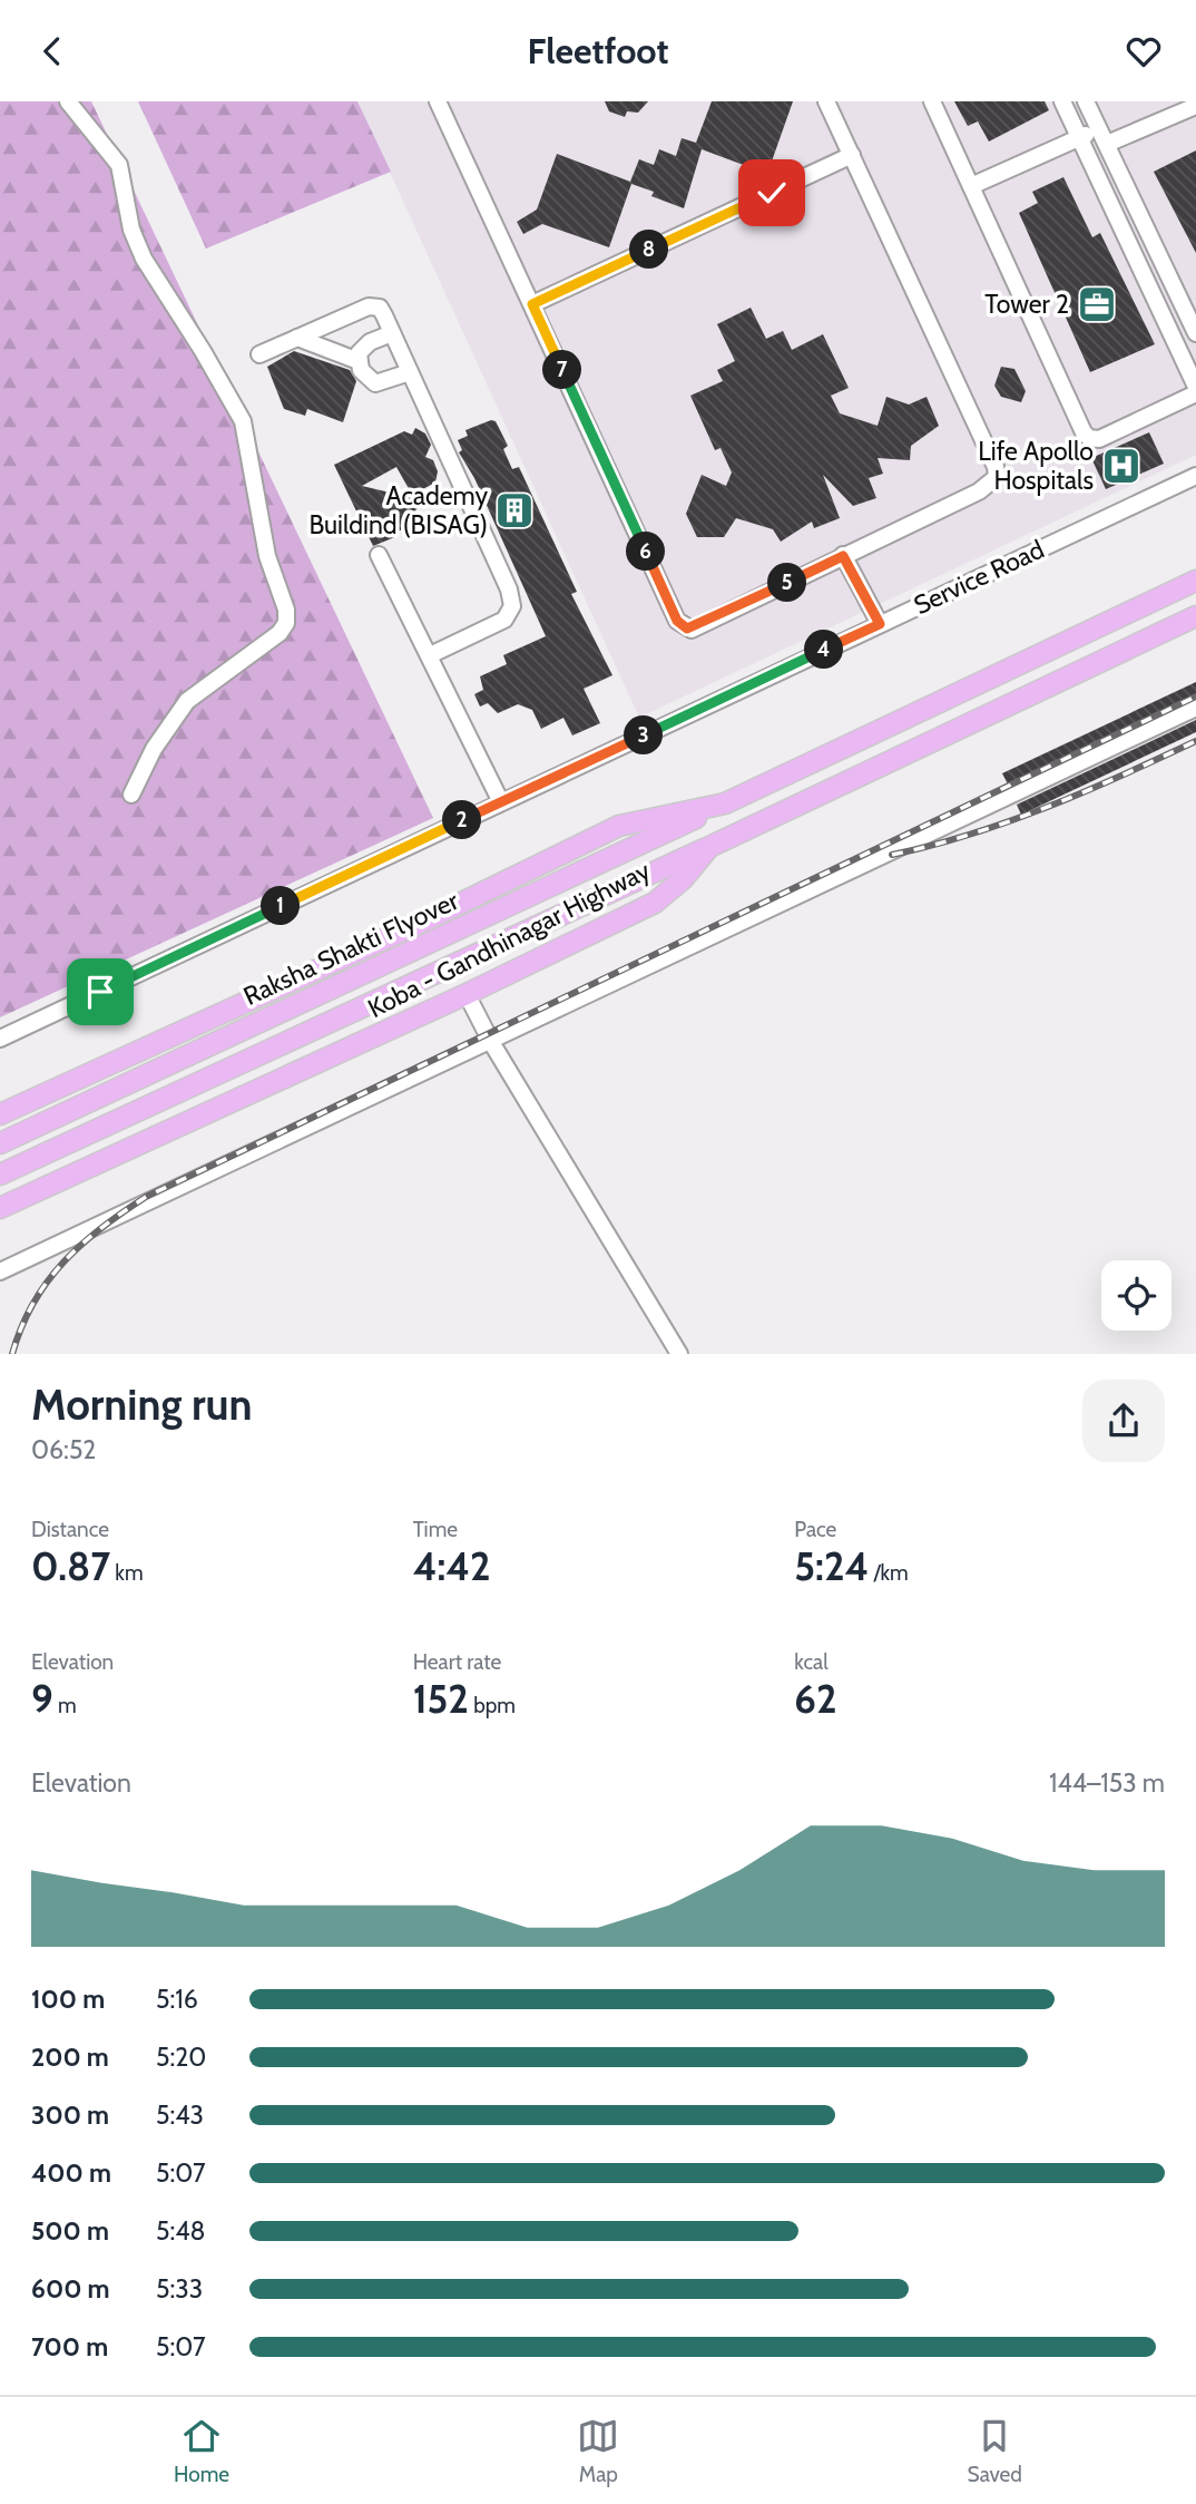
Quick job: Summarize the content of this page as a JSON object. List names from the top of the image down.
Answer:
{
  "streets": {
    "main road": ["Koba - Gandhinagar Highway", "Raksha Shakti Flyover"],
    "street": ["Service Road"]
  },
  "crossings": [
    ["Koba - Gandhinagar Highway", "Raksha Shakti Flyover"]
  ],
  "places": {
    "office": ["Tower 2"],
    "hospital": ["Life Apollo Hospitals"],
    "building": ["Academy Buildind (BISAG)"]
  },
  "page": {
    "header": "Fleetfoot",
    "pins": [
      "8",
      "7",
      "6",
      "5",
      "4",
      "3",
      "2",
      "1"
    ],
    "heading": ["Morning run", "06:52"],
    "stats": [
      ["Distance", "0.87 km"],
      ["Time", "4:42"],
      ["Pace", "5:24 /km"],
      ["Elevation", "9 m"],
      ["Heart rate", "152 bpm"],
      ["kcal", "62"]
    ],
    "chart": ["Elevation", "144–153 m"],
    "list": [
      {
        "name": "100 m",
        "note": "5:16"
      },
      {
        "name": "200 m",
        "note": "5:20"
      },
      {
        "name": "300 m",
        "note": "5:43"
      },
      {
        "name": "400 m",
        "note": "5:07"
      },
      {
        "name": "500 m",
        "note": "5:48"
      },
      {
        "name": "600 m",
        "note": "5:33"
      },
      {
        "name": "700 m",
        "note": "5:07"
      }
    ],
    "tabs": ["Home", "Map", "Saved"]
  }
}
